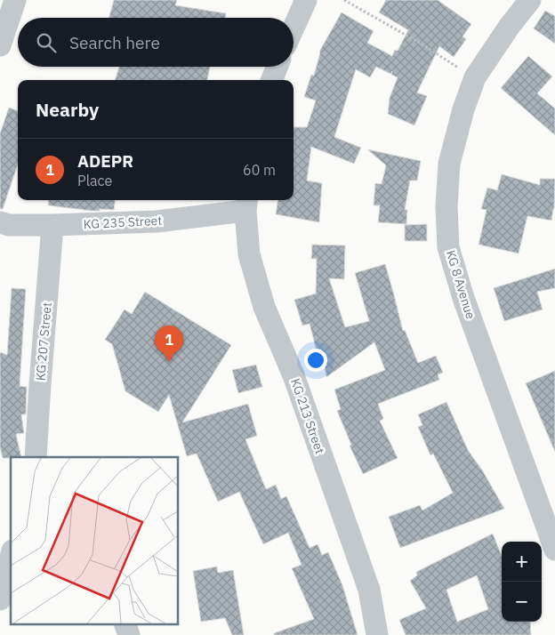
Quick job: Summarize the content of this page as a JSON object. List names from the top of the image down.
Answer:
{
  "streets": {
    "street": [
      "KG 235 Street",
      "KG 8 Avenue",
      "KG 207 Street",
      "KG 213 Street"
    ]
  },
  "crossings": [
    ["KG 235 Street", "KG 207 Street"],
    ["KG 235 Street", "KG 213 Street"]
  ],
  "page": {
    "search": "Search here",
    "heading": "Nearby",
    "list": [
      {
        "mark": "1",
        "name": "ADEPR",
        "note": "Place",
        "value": "60 m"
      }
    ],
    "pins": "1",
    "map_buttons": ["+", "−"]
  }
}
